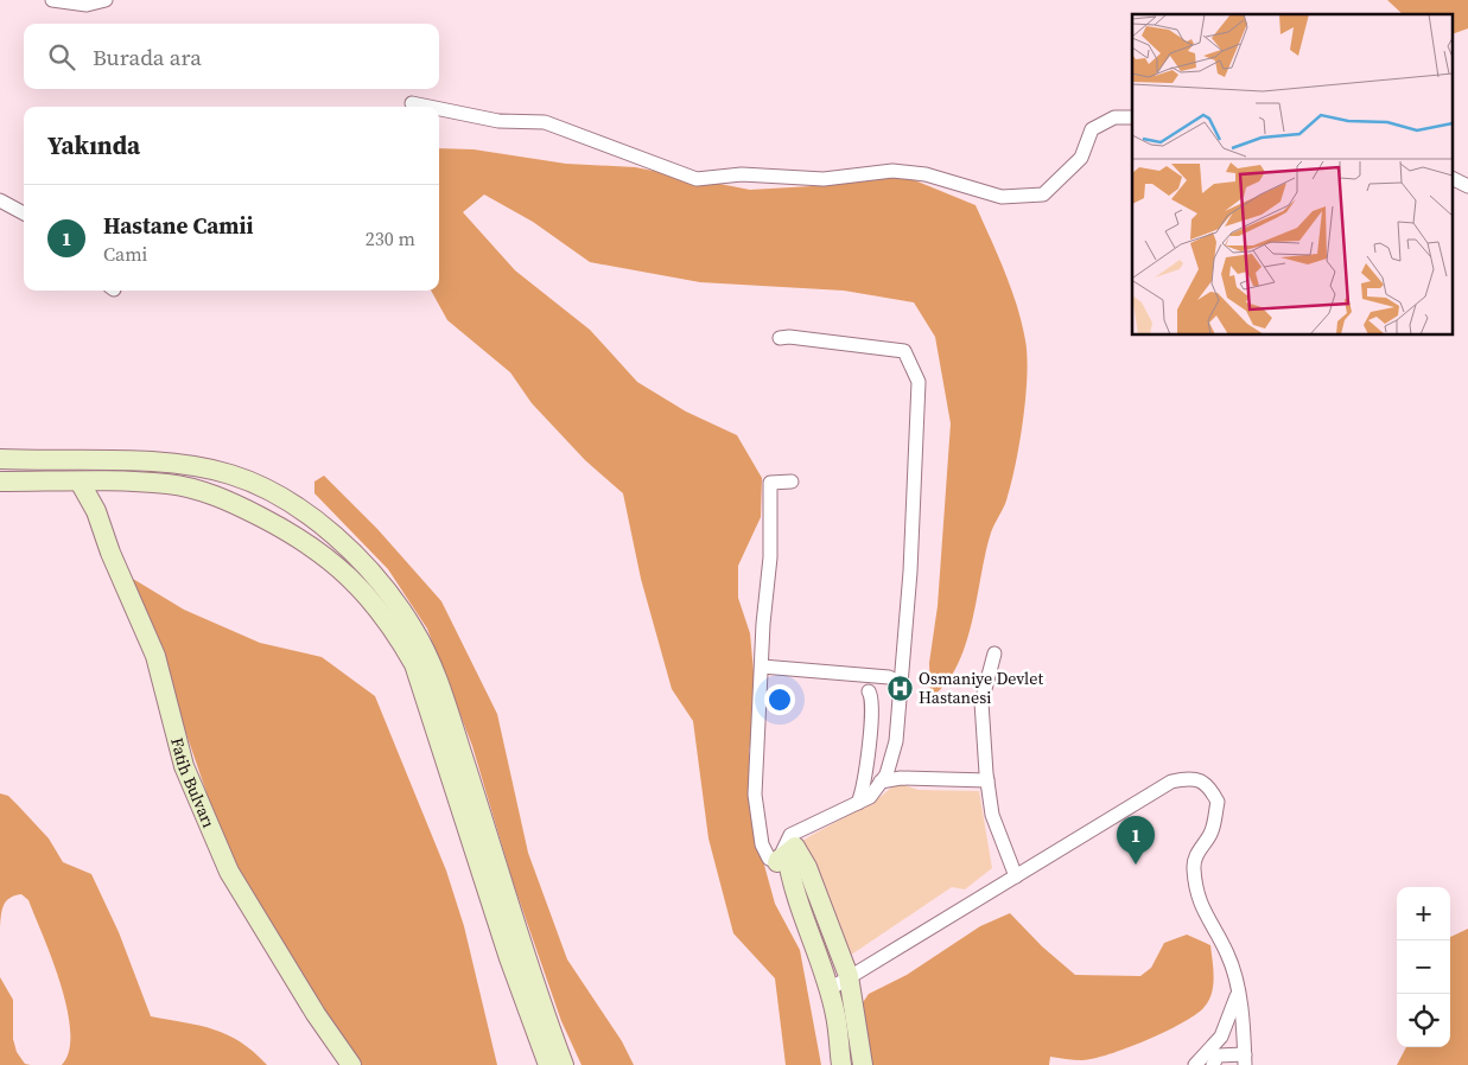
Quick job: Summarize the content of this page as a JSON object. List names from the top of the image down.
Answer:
{
  "streets": {
    "street": ["Fatih Bulvarı"]
  },
  "places": {
    "hospital": ["Osmaniye Devlet Hastanesi"]
  },
  "page": {
    "search": "Burada ara",
    "heading": "Yakında",
    "list": [
      {
        "mark": "1",
        "name": "Hastane Camii",
        "note": "Cami",
        "value": "230 m"
      }
    ],
    "pins": "1",
    "map_buttons": ["+", "−"]
  }
}
